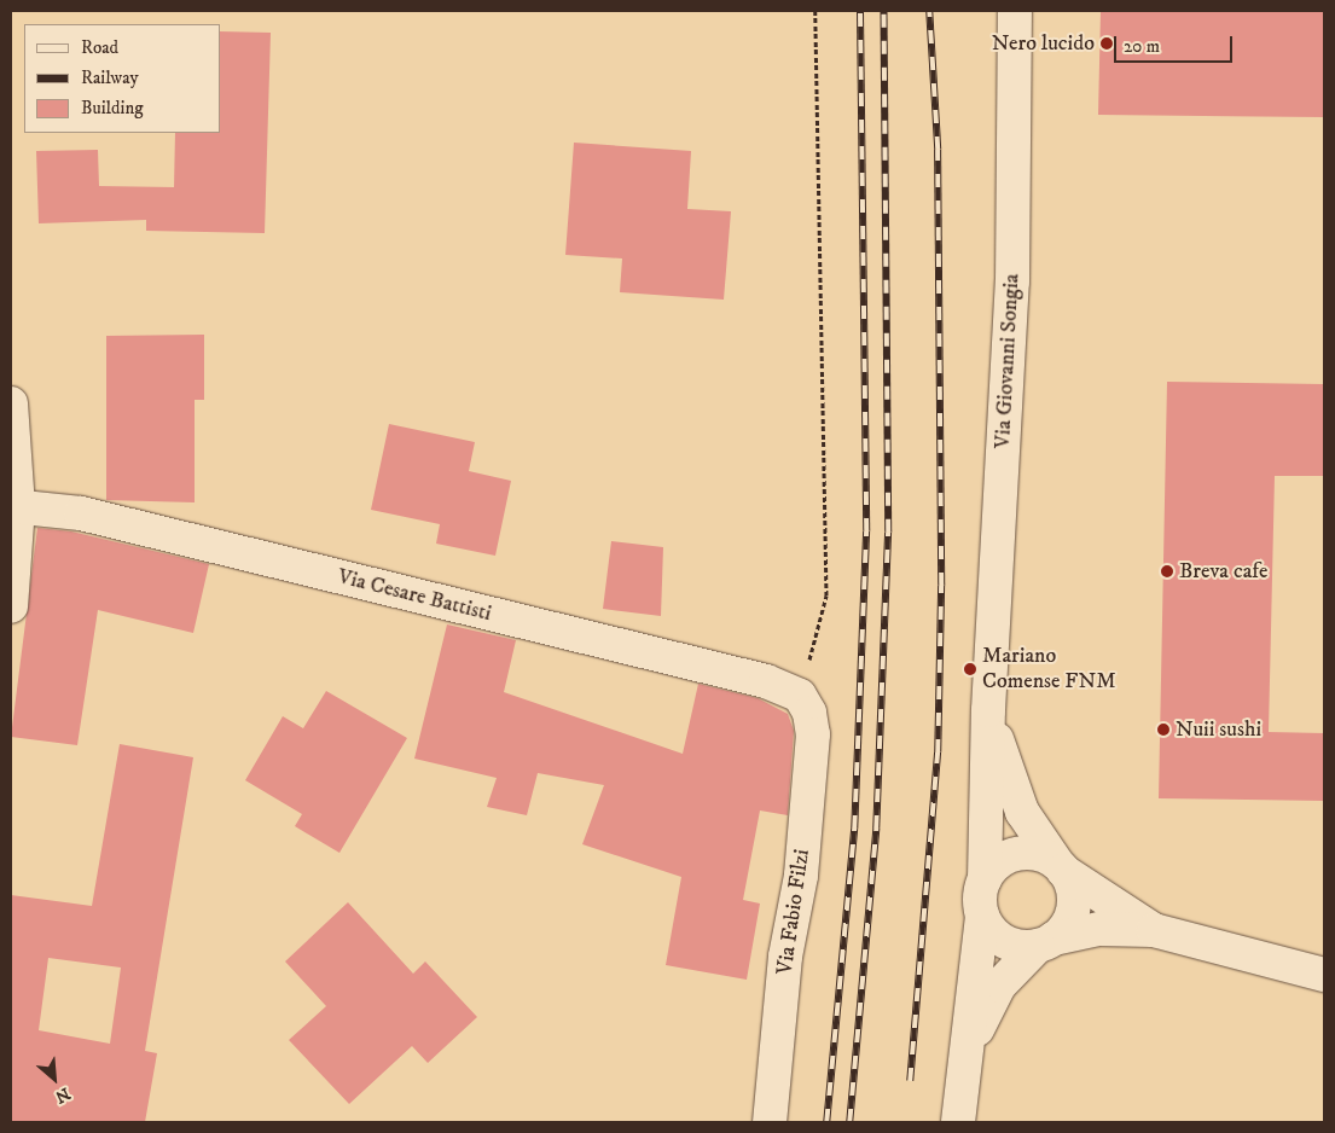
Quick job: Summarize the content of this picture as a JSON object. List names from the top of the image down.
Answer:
{
  "streets": {
    "street": ["Via Giovanni Songia", "Via Cesare Battisti", "Via Fabio Filzi"]
  },
  "crossings": [
    ["Via Cesare Battisti", "Via Fabio Filzi"]
  ],
  "places": [
    "Nero lucido",
    "Breva cafe",
    "Mariano Comense FNM",
    "Nuii sushi"
  ],
  "legend": ["Road", "Railway", "Building"],
  "scale_bar": "20 m",
  "north": "bottom right"
}
